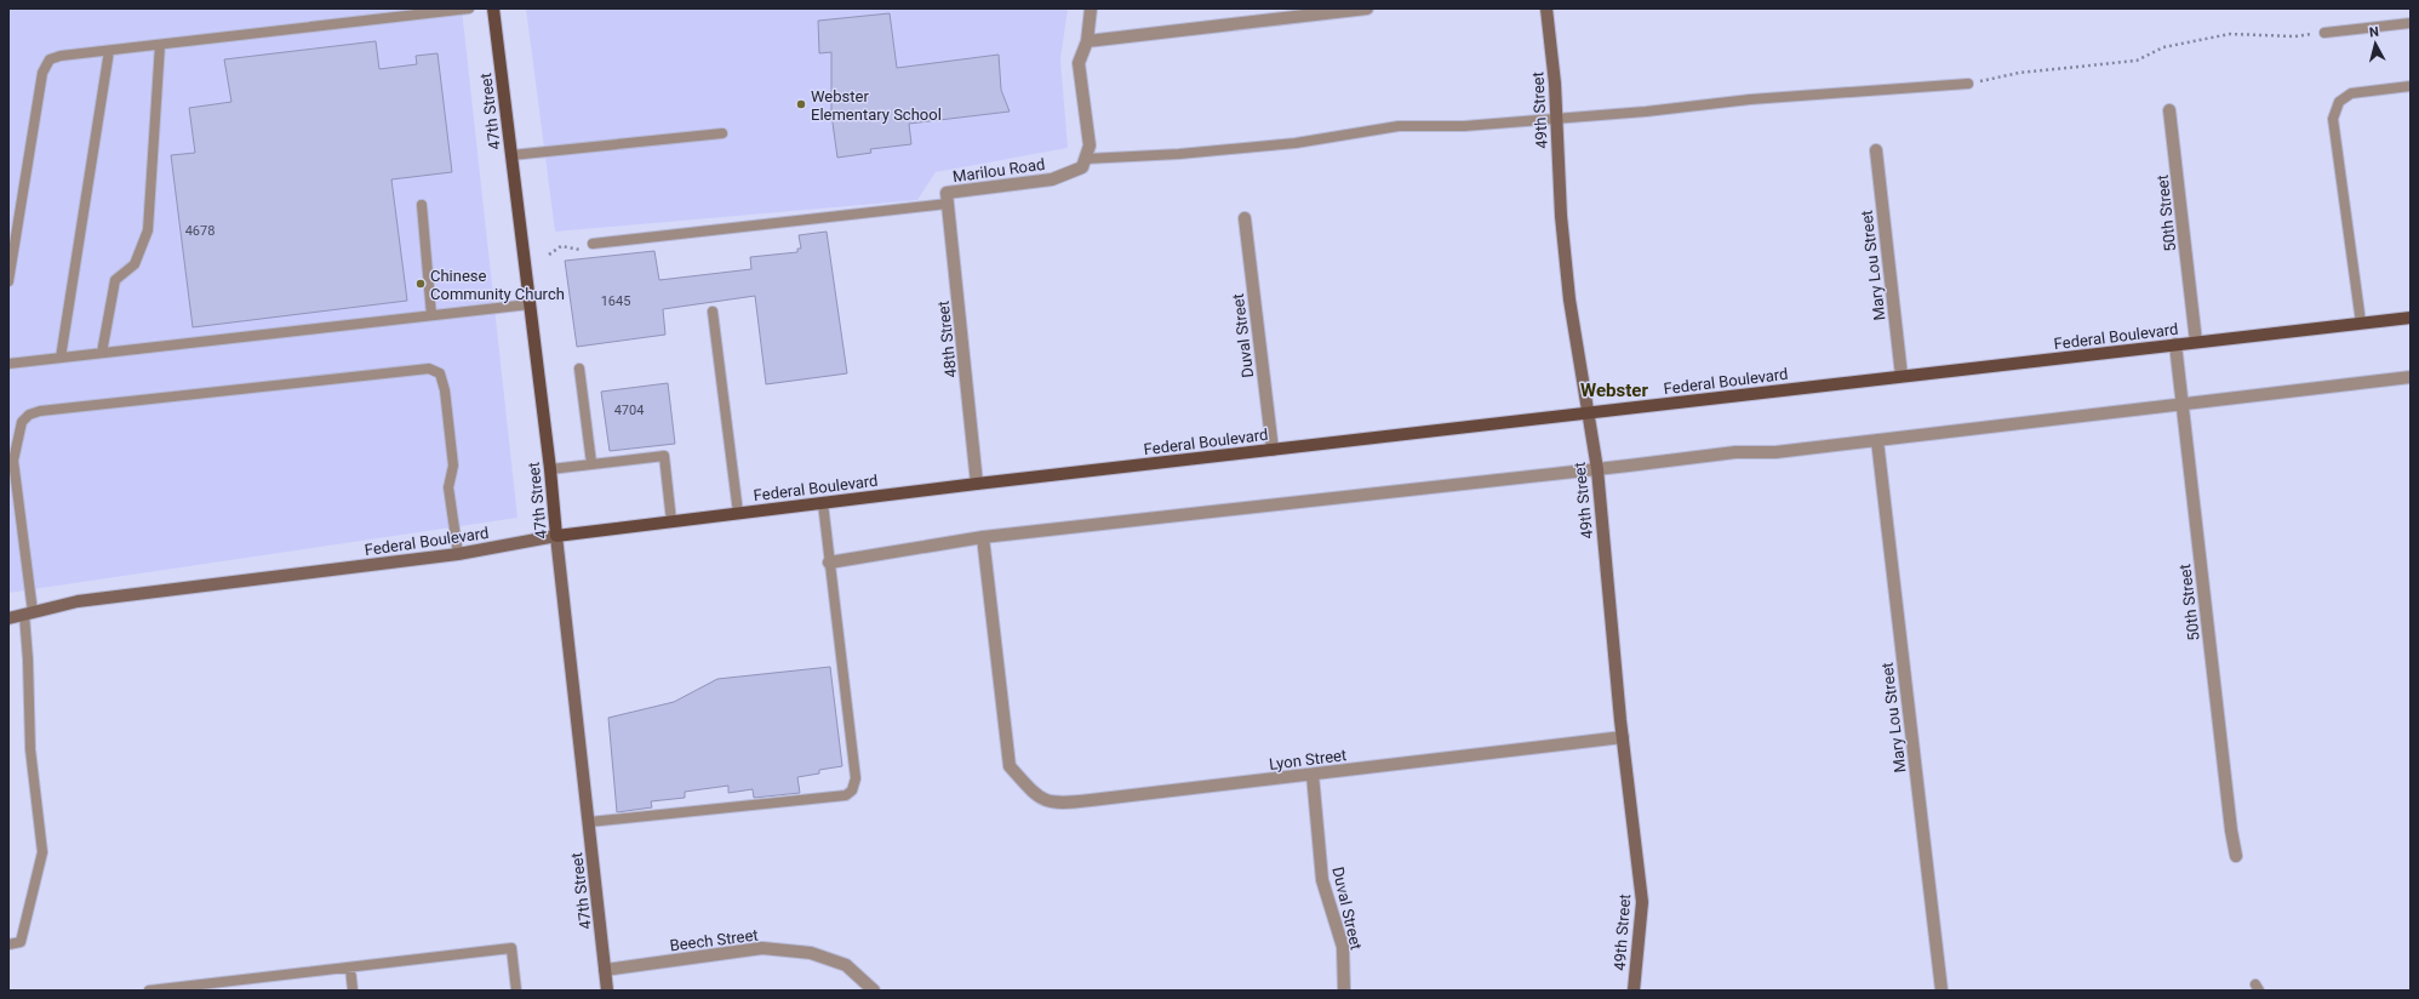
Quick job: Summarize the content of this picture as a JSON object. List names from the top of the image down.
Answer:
{
  "streets": {
    "main road": ["49th Street", "47th Street", "Federal Boulevard"],
    "street": [
      "Marilou Road",
      "50th Street",
      "Mary Lou Street",
      "Duval Street",
      "48th Street",
      "Lyon Street",
      "Beech Street"
    ]
  },
  "crossings": [
    ["49th Street", "Federal Boulevard"],
    ["49th Street", "Lyon Street"],
    ["47th Street", "Federal Boulevard"],
    ["47th Street", "Beech Street"],
    ["Marilou Road", "48th Street"],
    ["50th Street", "Federal Boulevard"],
    ["Mary Lou Street", "Federal Boulevard"],
    ["Duval Street", "Federal Boulevard"],
    ["Duval Street", "Lyon Street"],
    ["Federal Boulevard", "48th Street"]
  ],
  "districts": ["Webster"],
  "places": ["Webster Elementary School", "Chinese Community Church"],
  "house_numbers": ["4678", "1645", "4704"],
  "north": "top"
}
